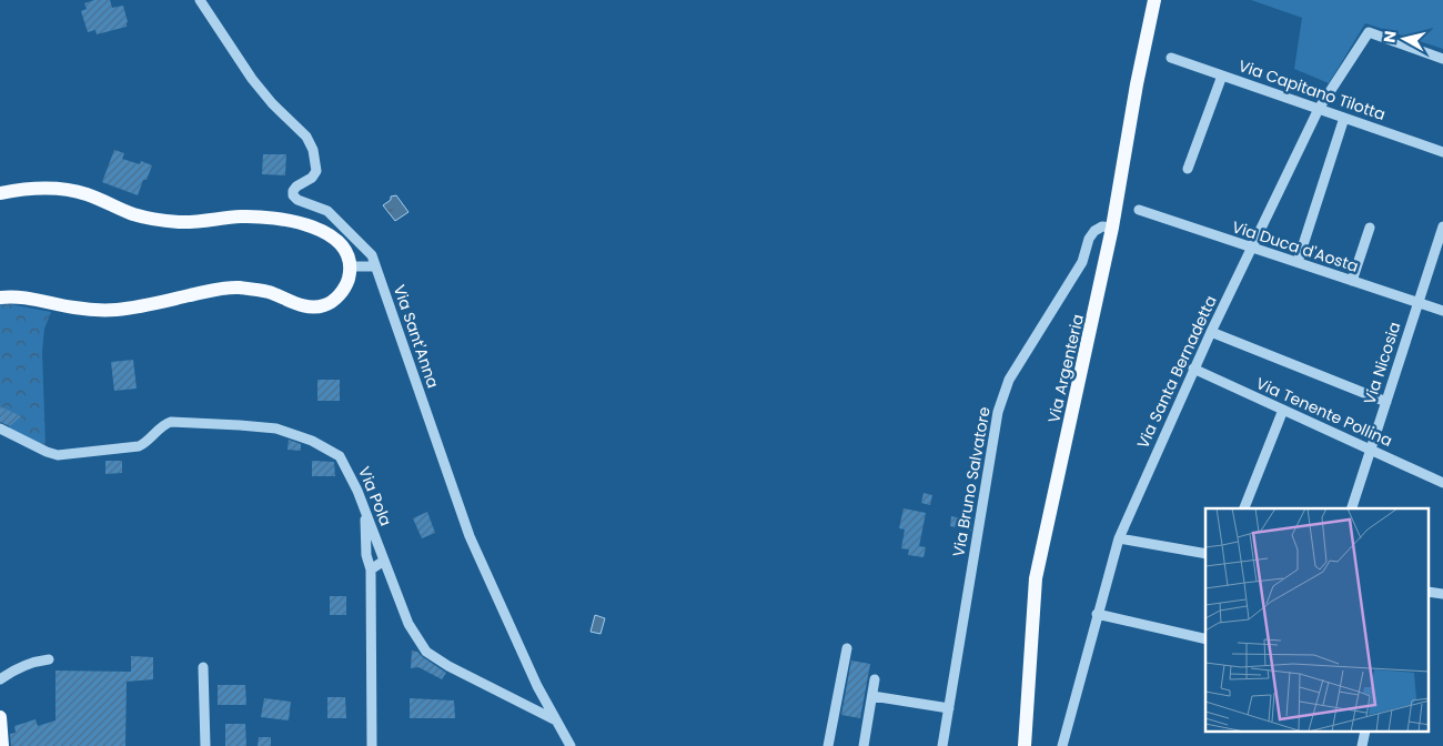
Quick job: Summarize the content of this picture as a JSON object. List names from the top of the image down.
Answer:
{
  "streets": {
    "main road": ["Via Argenteria"],
    "street": [
      "Via Capitano Tilotta",
      "Via Duca d'Aosta",
      "Via Sant'Anna",
      "Via Nicosia",
      "Via Santa Bernadetta",
      "Via Tenente Pollina",
      "Via Bruno Salvatore",
      "Via Pola"
    ]
  },
  "crossings": [
    ["Via Capitano Tilotta", "Via Santa Bernadetta"],
    ["Via Duca d'Aosta", "Via Nicosia"],
    ["Via Duca d'Aosta", "Via Santa Bernadetta"],
    ["Via Sant'Anna", "Via Pola"],
    ["Via Nicosia", "Via Tenente Pollina"],
    ["Via Argenteria", "Via Bruno Salvatore"],
    ["Via Santa Bernadetta", "Via Tenente Pollina"]
  ],
  "north": "left"
}
